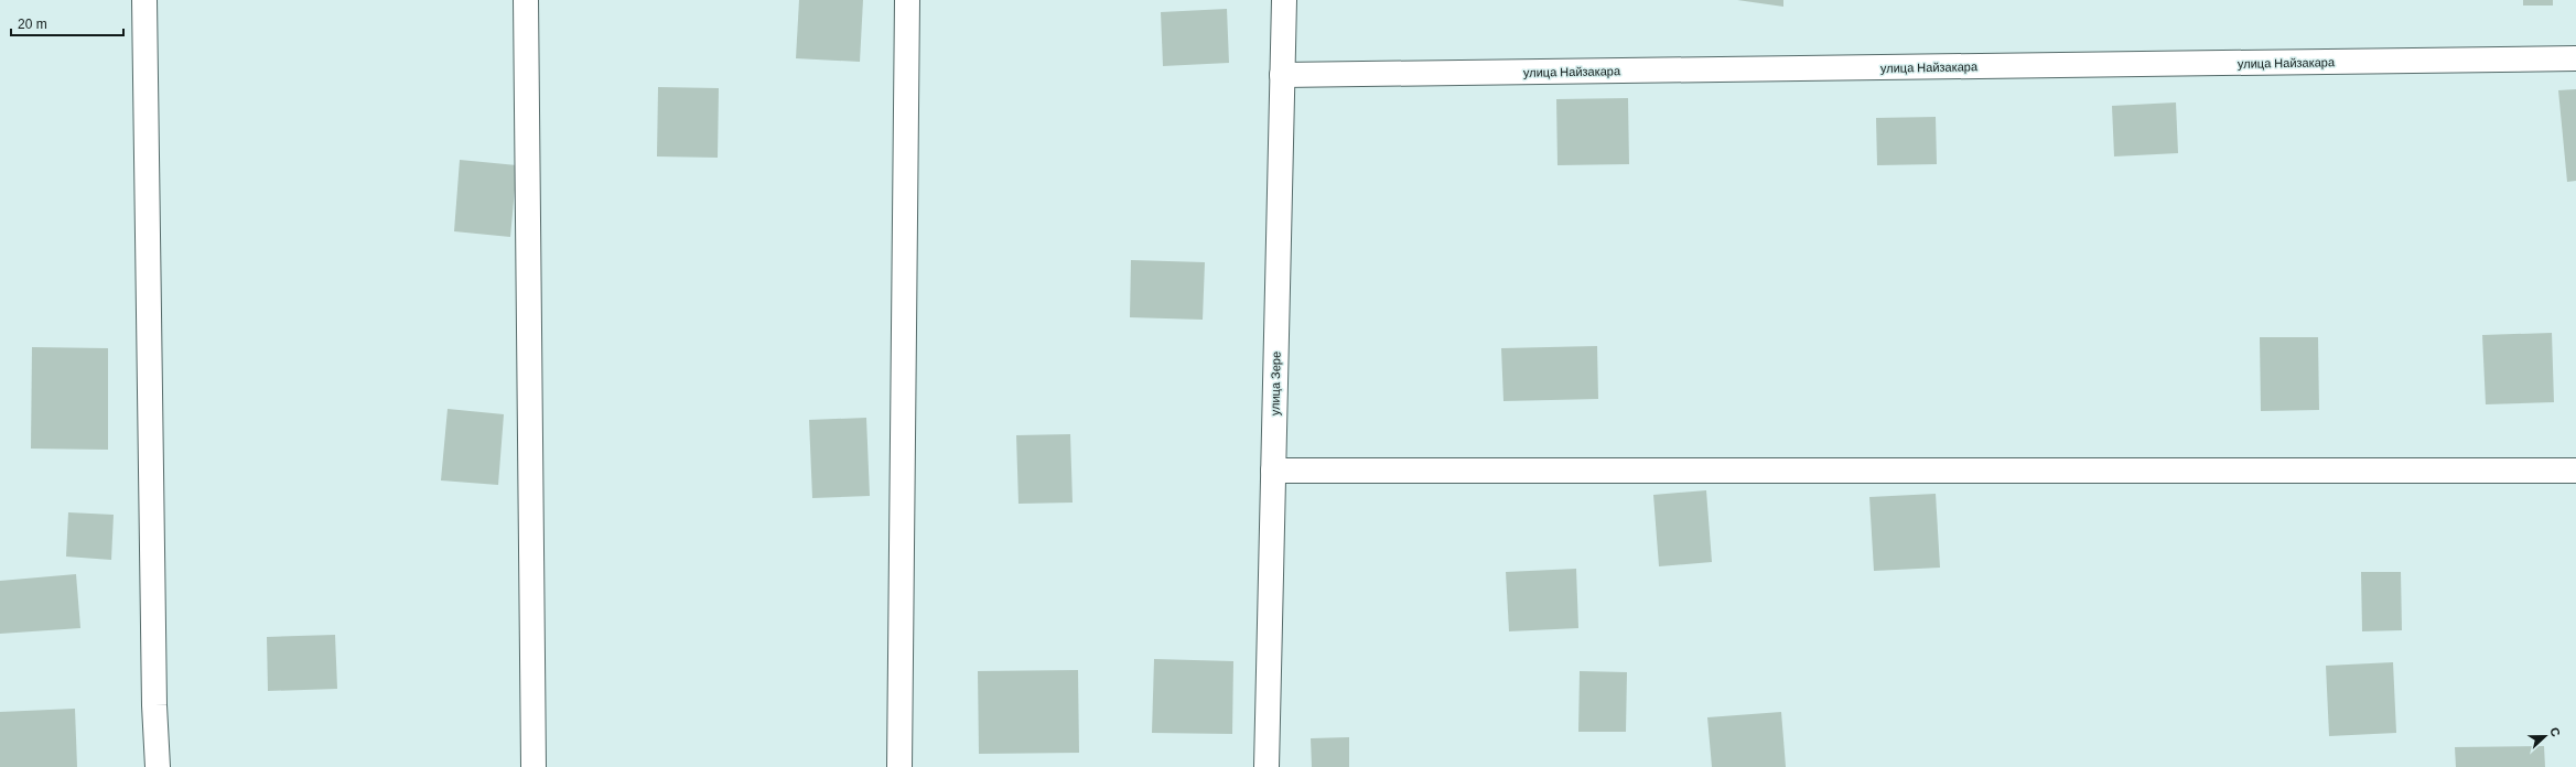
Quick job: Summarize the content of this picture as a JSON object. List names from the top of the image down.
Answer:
{
  "streets": {
    "street": ["улица Найзакара", "улица Зере"]
  },
  "crossings": [
    ["улица Найзакара", "улица Зере"]
  ],
  "scale_bar": "20 m",
  "north": "right"
}
